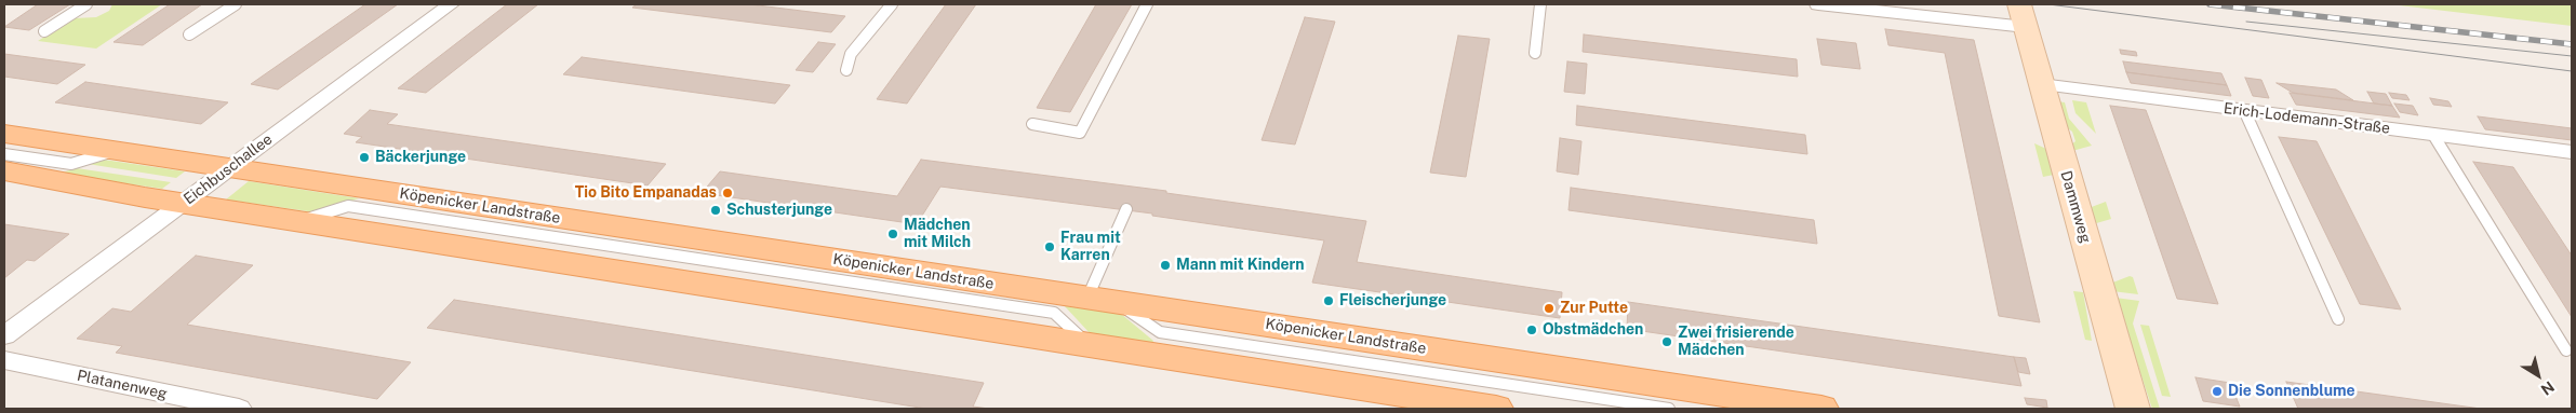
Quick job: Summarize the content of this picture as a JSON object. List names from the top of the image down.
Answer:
{
  "streets": {
    "main road": ["Köpenicker Landstraße"],
    "street": [
      "Erich-Lodemann-Straße",
      "Eichbuschallee",
      "Dammweg",
      "Platanenweg"
    ]
  },
  "crossings": [
    ["Erich-Lodemann-Straße", "Dammweg"],
    ["Eichbuschallee", "Köpenicker Landstraße"]
  ],
  "places": [
    "Bäckerjunge",
    "Tio Bito Empanadas",
    "Schusterjunge",
    "Mädchen mit Milch",
    "Frau mit Karren",
    "Mann mit Kindern",
    "Fleischerjunge",
    "Zur Putte",
    "Obstmädchen",
    "Zwei frisierende Mädchen",
    "Die Sonnenblume"
  ],
  "north": "bottom right"
}
